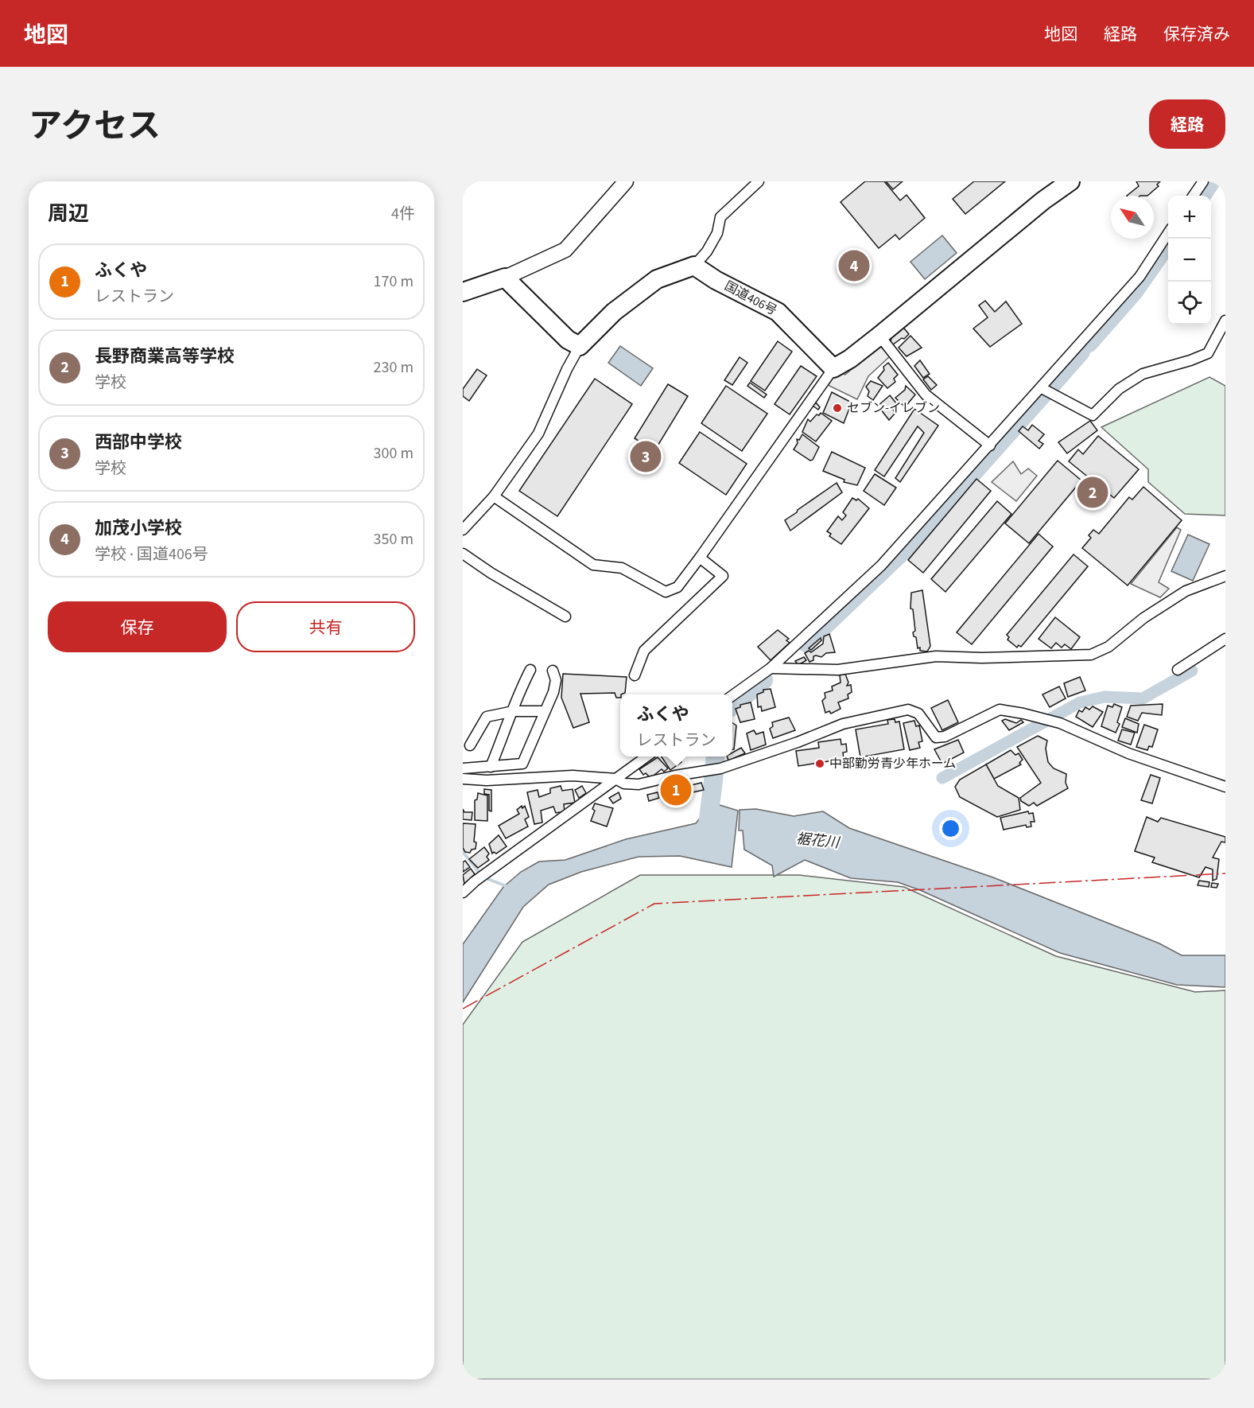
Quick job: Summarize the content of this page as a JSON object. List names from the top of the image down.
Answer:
{
  "streets": {
    "highway": ["国道406号"]
  },
  "water": ["裾花川"],
  "places": ["セブン-イレブン", "中部勤労青少年ホーム"],
  "north": "top left",
  "page": {
    "header": "地図",
    "nav": ["地図", "経路", "保存済み"],
    "title": "アクセス",
    "buttons": [
      "経路",
      ["保存", "共有"]
    ],
    "heading": ["周辺", "4件"],
    "map_buttons": ["+", "−"],
    "list": [
      {
        "mark": "1",
        "name": "ふくや",
        "note": "レストラン",
        "value": "170 m"
      },
      {
        "mark": "2",
        "name": "長野商業高等学校",
        "note": "学校",
        "value": "230 m"
      },
      {
        "mark": "3",
        "name": "西部中学校",
        "note": "学校",
        "value": "300 m"
      },
      {
        "mark": "4",
        "name": "加茂小学校",
        "note": "学校 · 国道406号",
        "value": "350 m"
      }
    ],
    "pins": [
      "4",
      "3",
      "2",
      "1"
    ],
    "popup": ["ふくや", "レストラン"]
  }
}
